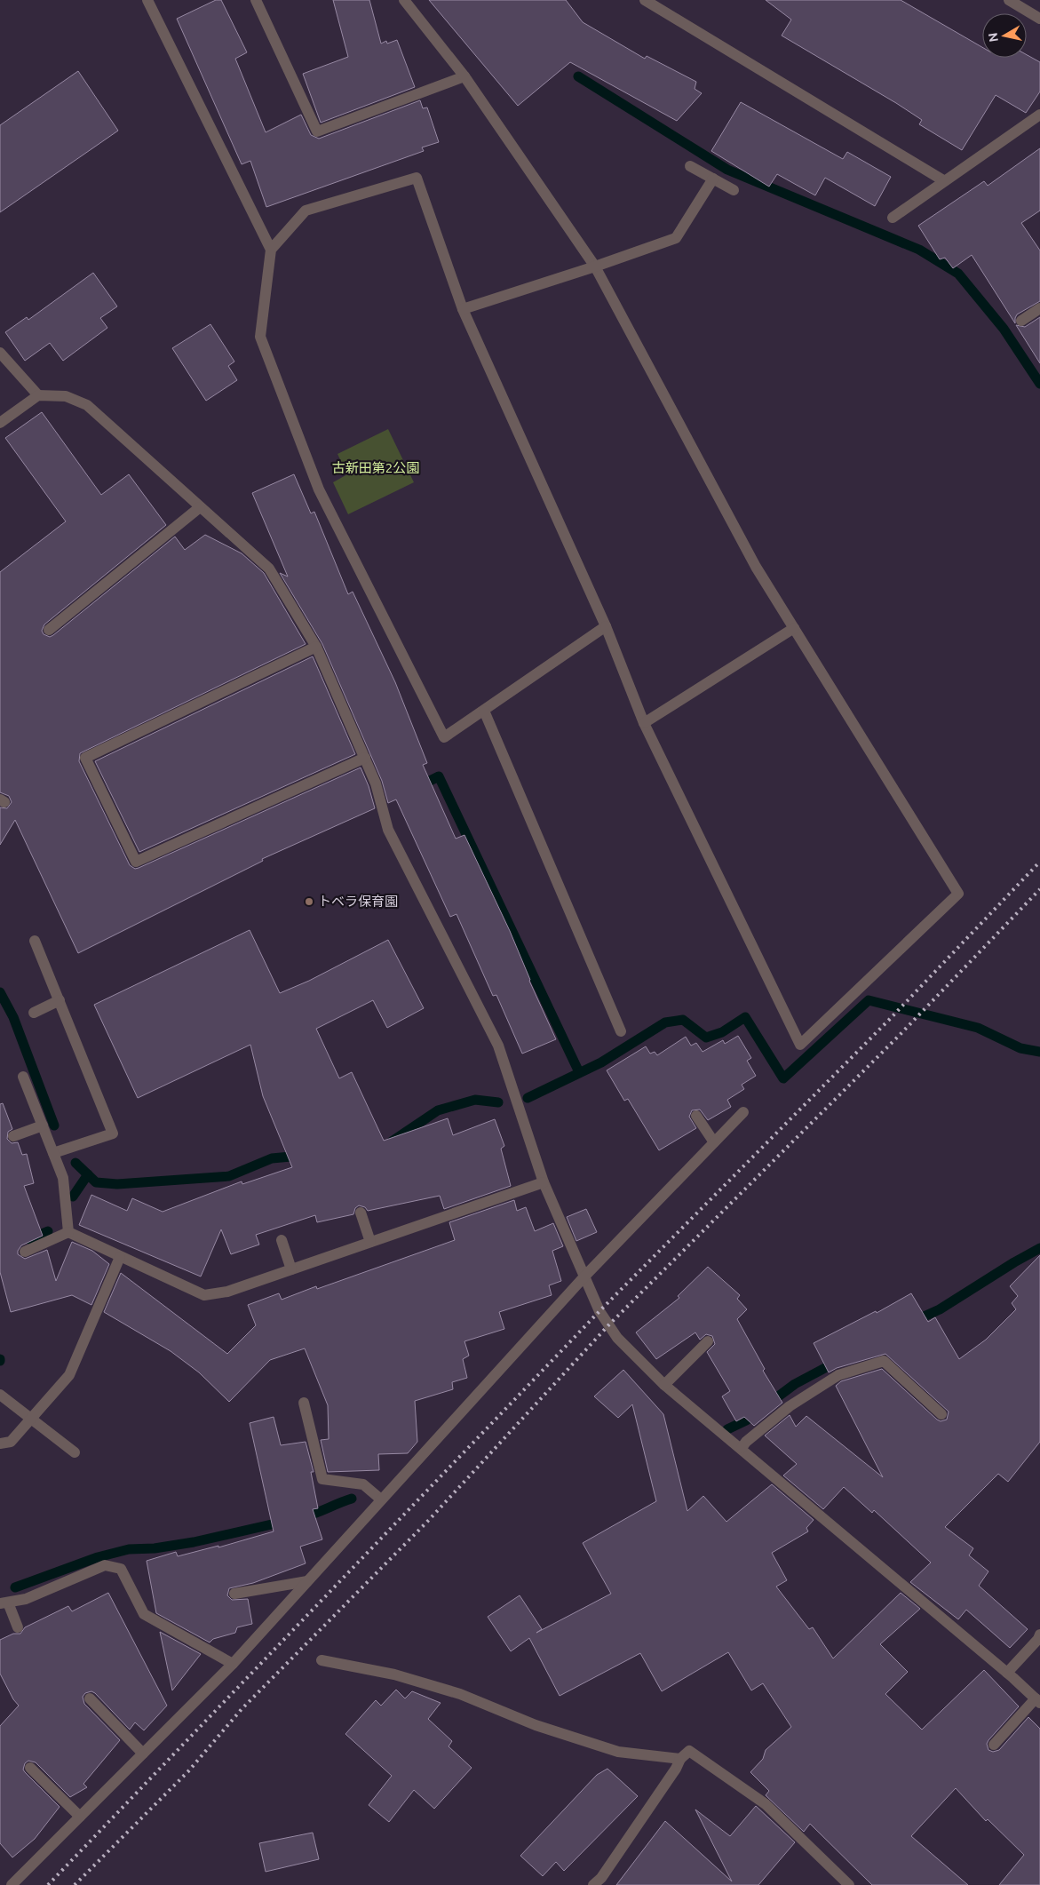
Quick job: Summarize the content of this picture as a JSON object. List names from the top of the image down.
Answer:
{
  "parks": ["古新田第2公園"],
  "places": ["トベラ保育園"],
  "north": "left"
}
